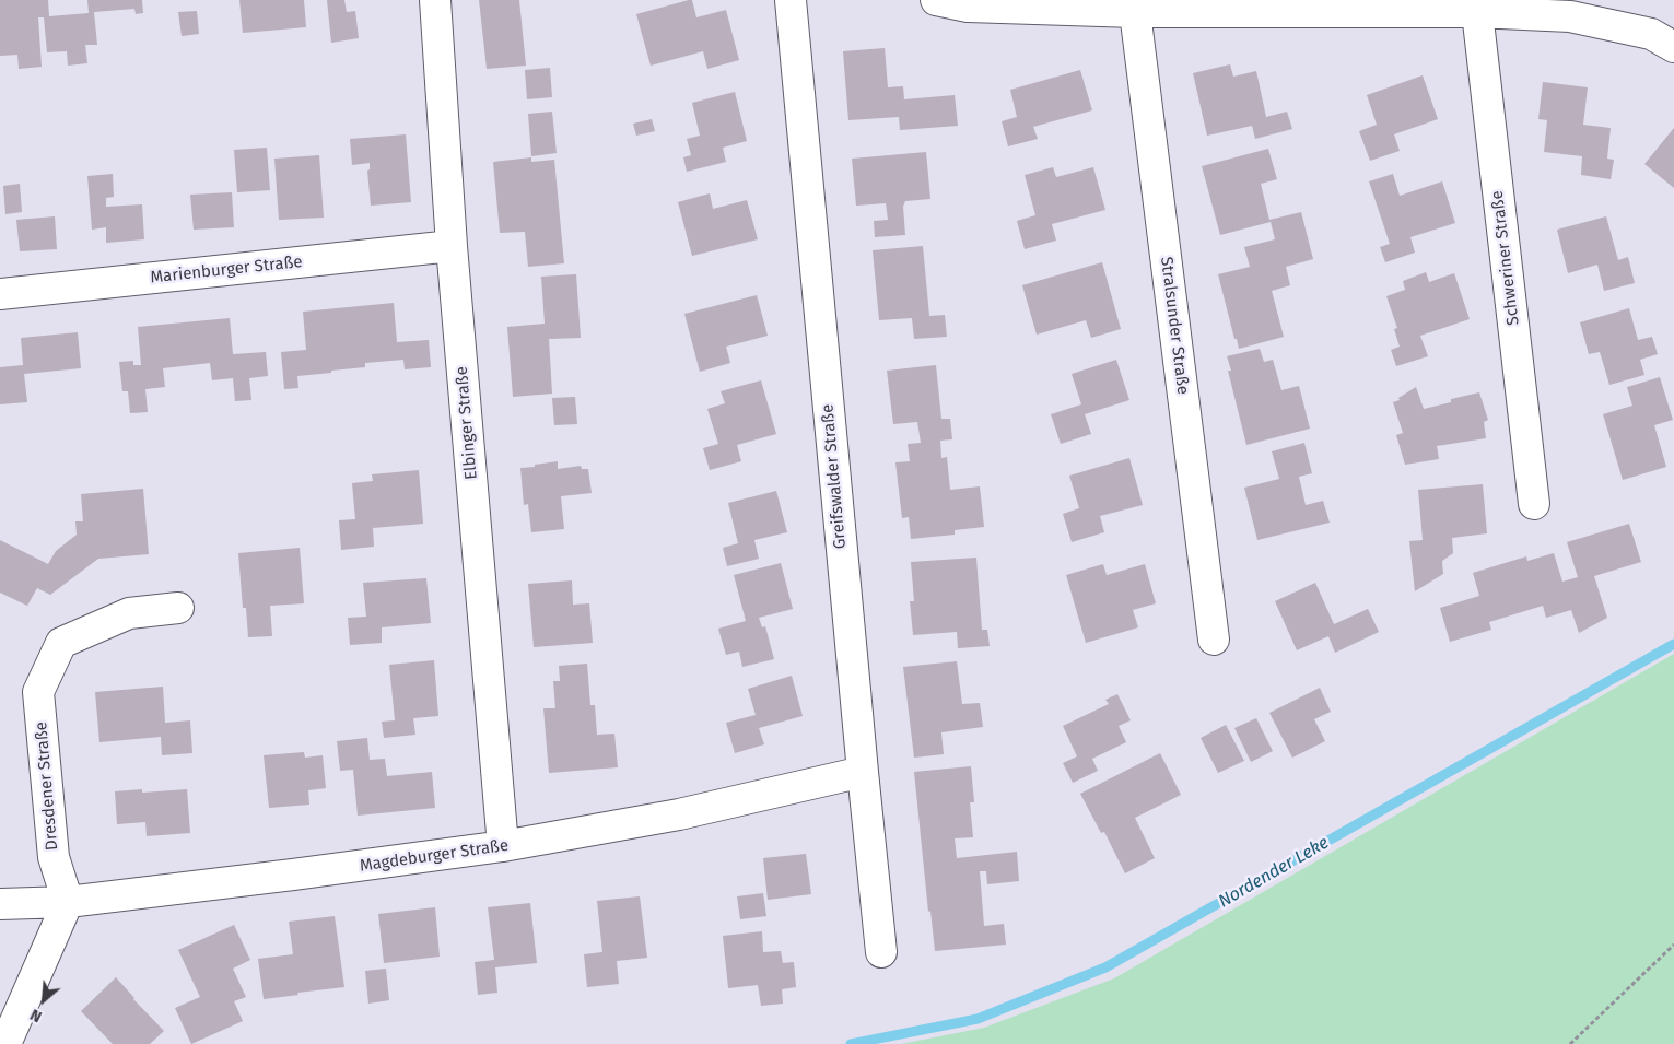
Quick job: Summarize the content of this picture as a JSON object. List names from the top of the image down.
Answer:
{
  "streets": {
    "street": [
      "Schweriner Straße",
      "Marienburger Straße",
      "Stralsunder Straße",
      "Elbinger Straße",
      "Greifswalder Straße",
      "Dresdener Straße",
      "Magdeburger Straße"
    ]
  },
  "crossings": [
    ["Marienburger Straße", "Elbinger Straße"],
    ["Elbinger Straße", "Magdeburger Straße"],
    ["Greifswalder Straße", "Magdeburger Straße"],
    ["Dresdener Straße", "Magdeburger Straße"]
  ],
  "water": ["Nordender Leke"],
  "north": "bottom left"
}
